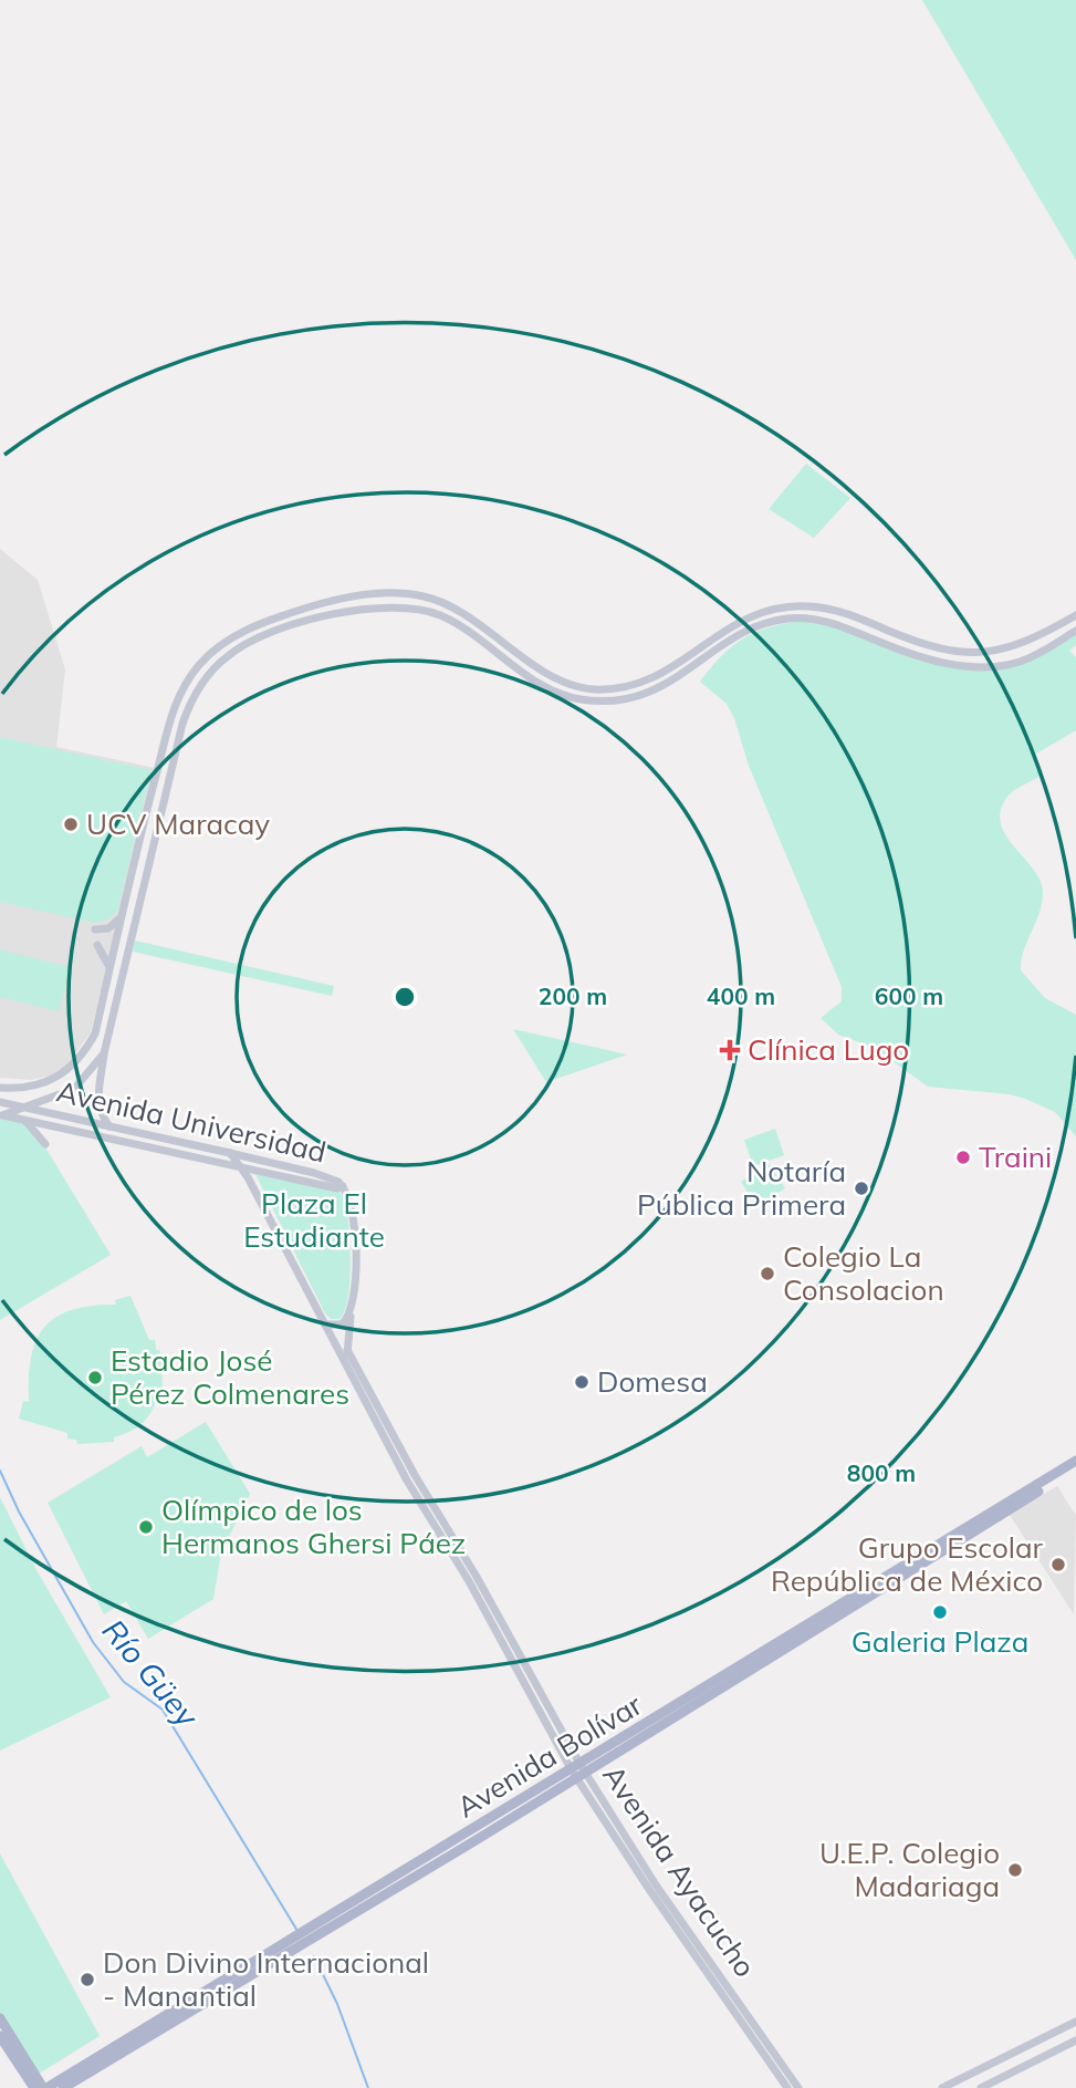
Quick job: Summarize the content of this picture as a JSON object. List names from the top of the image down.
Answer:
{
  "streets": {
    "main road": ["Avenida Bolívar"],
    "street": ["Avenida Universidad", "Avenida Ayacucho"]
  },
  "crossings": [
    ["Avenida Universidad", "Avenida Ayacucho"],
    ["Avenida Bolívar", "Avenida Ayacucho"]
  ],
  "water": ["Río Güey"],
  "parks": ["Plaza El Estudiante"],
  "places": {
    "other": [
      "UCV Maracay",
      "Traini",
      "Notaría Pública Primera",
      "Colegio La Consolacion",
      "Estadio José Pérez Colmenares",
      "Domesa",
      "Olímpico de los Hermanos Ghersi Páez",
      "Grupo Escolar República de México",
      "Galeria Plaza",
      "U.E.P. Colegio Madariaga",
      "Don Divino Internacional - Manantial"
    ],
    "health": ["Clínica Lugo"]
  },
  "rings": [
    "200 m",
    "400 m",
    "600 m",
    "800 m"
  ]
}
